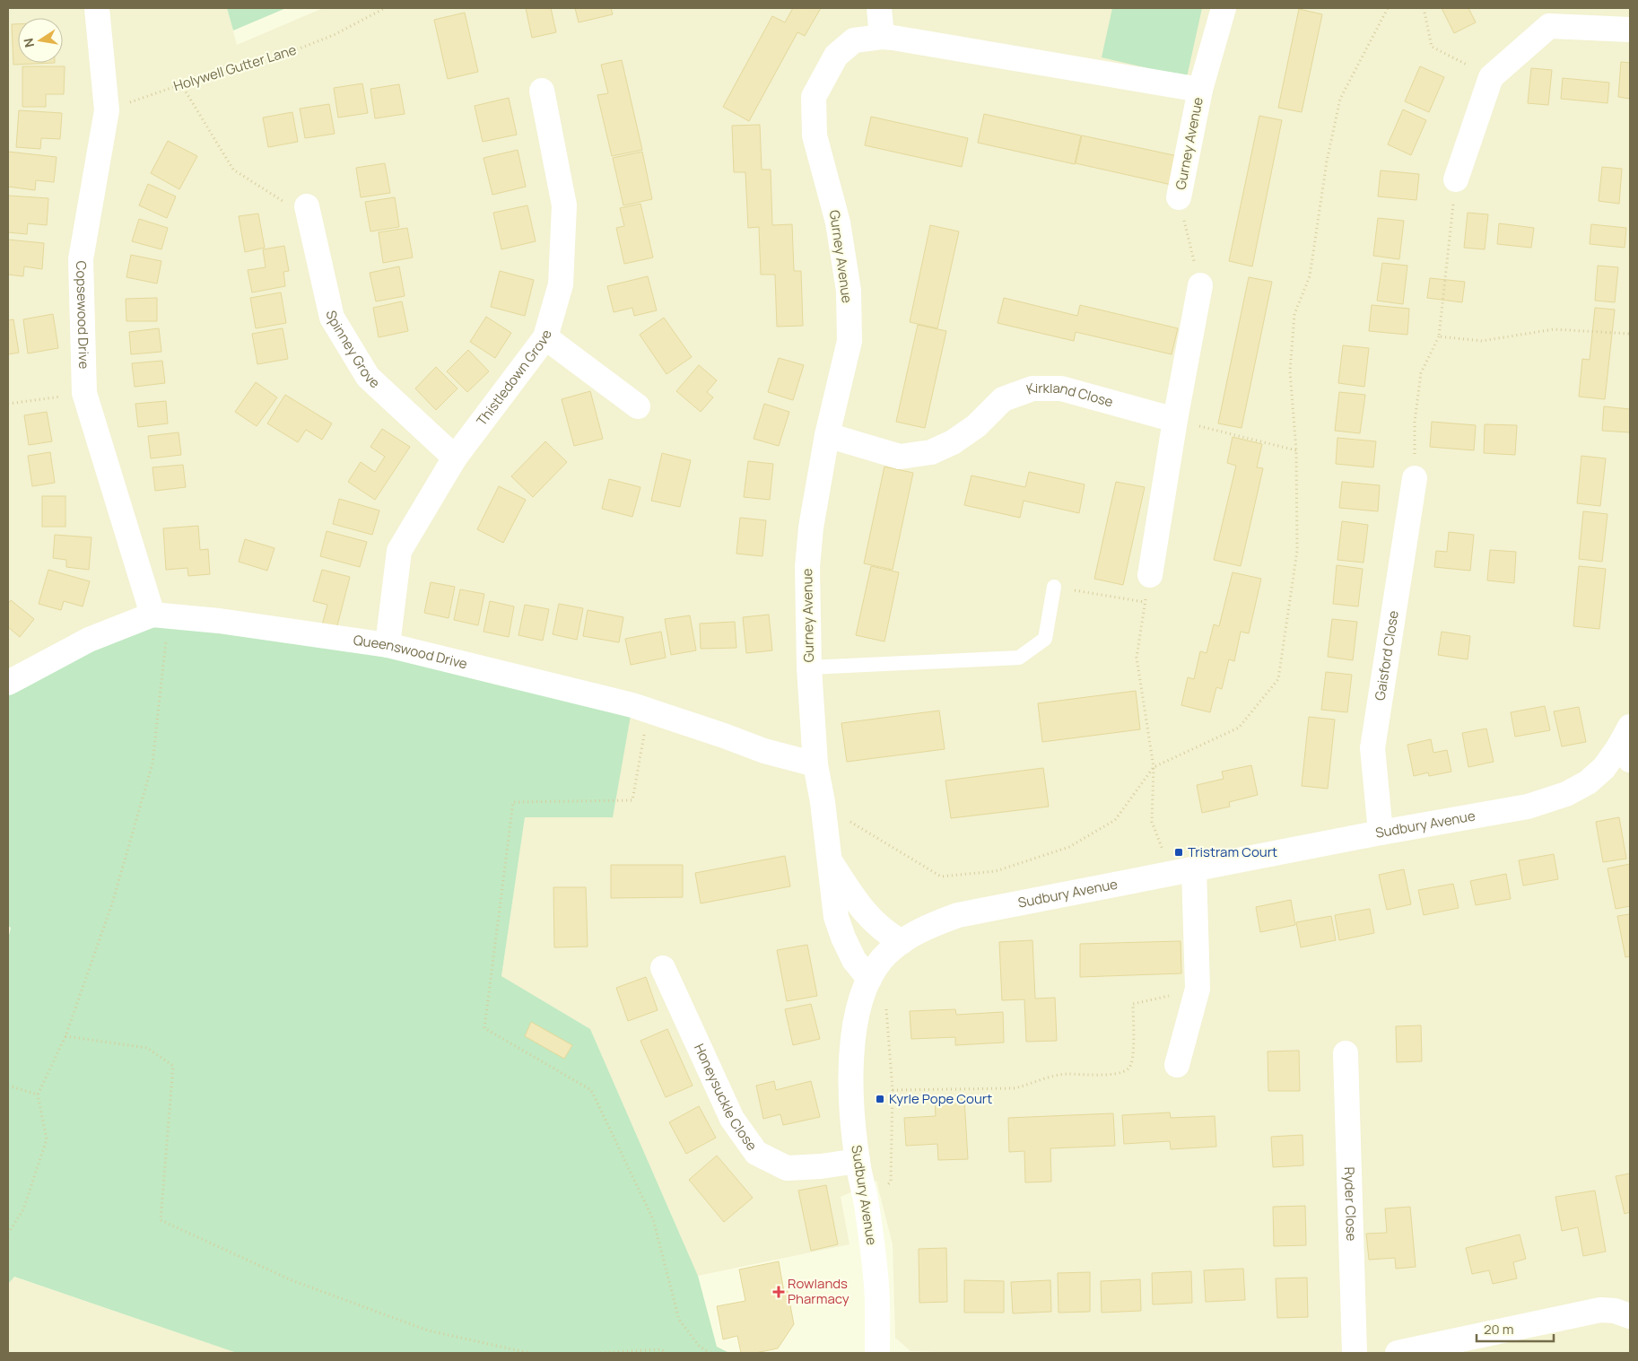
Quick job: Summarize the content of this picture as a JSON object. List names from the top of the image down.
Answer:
{
  "streets": {
    "street": [
      "Gurney Avenue",
      "Copsewood Drive",
      "Spinney Grove",
      "Thistledown Grove",
      "Kirkland Close",
      "Queenswood Drive",
      "Gaisford Close",
      "Sudbury Avenue",
      "Honeysuckle Close",
      "Ryder Close"
    ],
    "path": ["Holywell Gutter Lane"]
  },
  "crossings": [
    ["Holywell Gutter Lane", "Copsewood Drive"],
    ["Gurney Avenue", "Kirkland Close"],
    ["Gurney Avenue", "Queenswood Drive"],
    ["Gurney Avenue", "Sudbury Avenue"],
    ["Copsewood Drive", "Queenswood Drive"],
    ["Spinney Grove", "Thistledown Grove"],
    ["Thistledown Grove", "Queenswood Drive"],
    ["Gaisford Close", "Sudbury Avenue"],
    ["Sudbury Avenue", "Honeysuckle Close"]
  ],
  "places": {
    "transit": ["Tristram Court", "Kyrle Pope Court"],
    "health": ["Rowlands Pharmacy"]
  },
  "scale_bar": "20 m",
  "north": "left"
}
